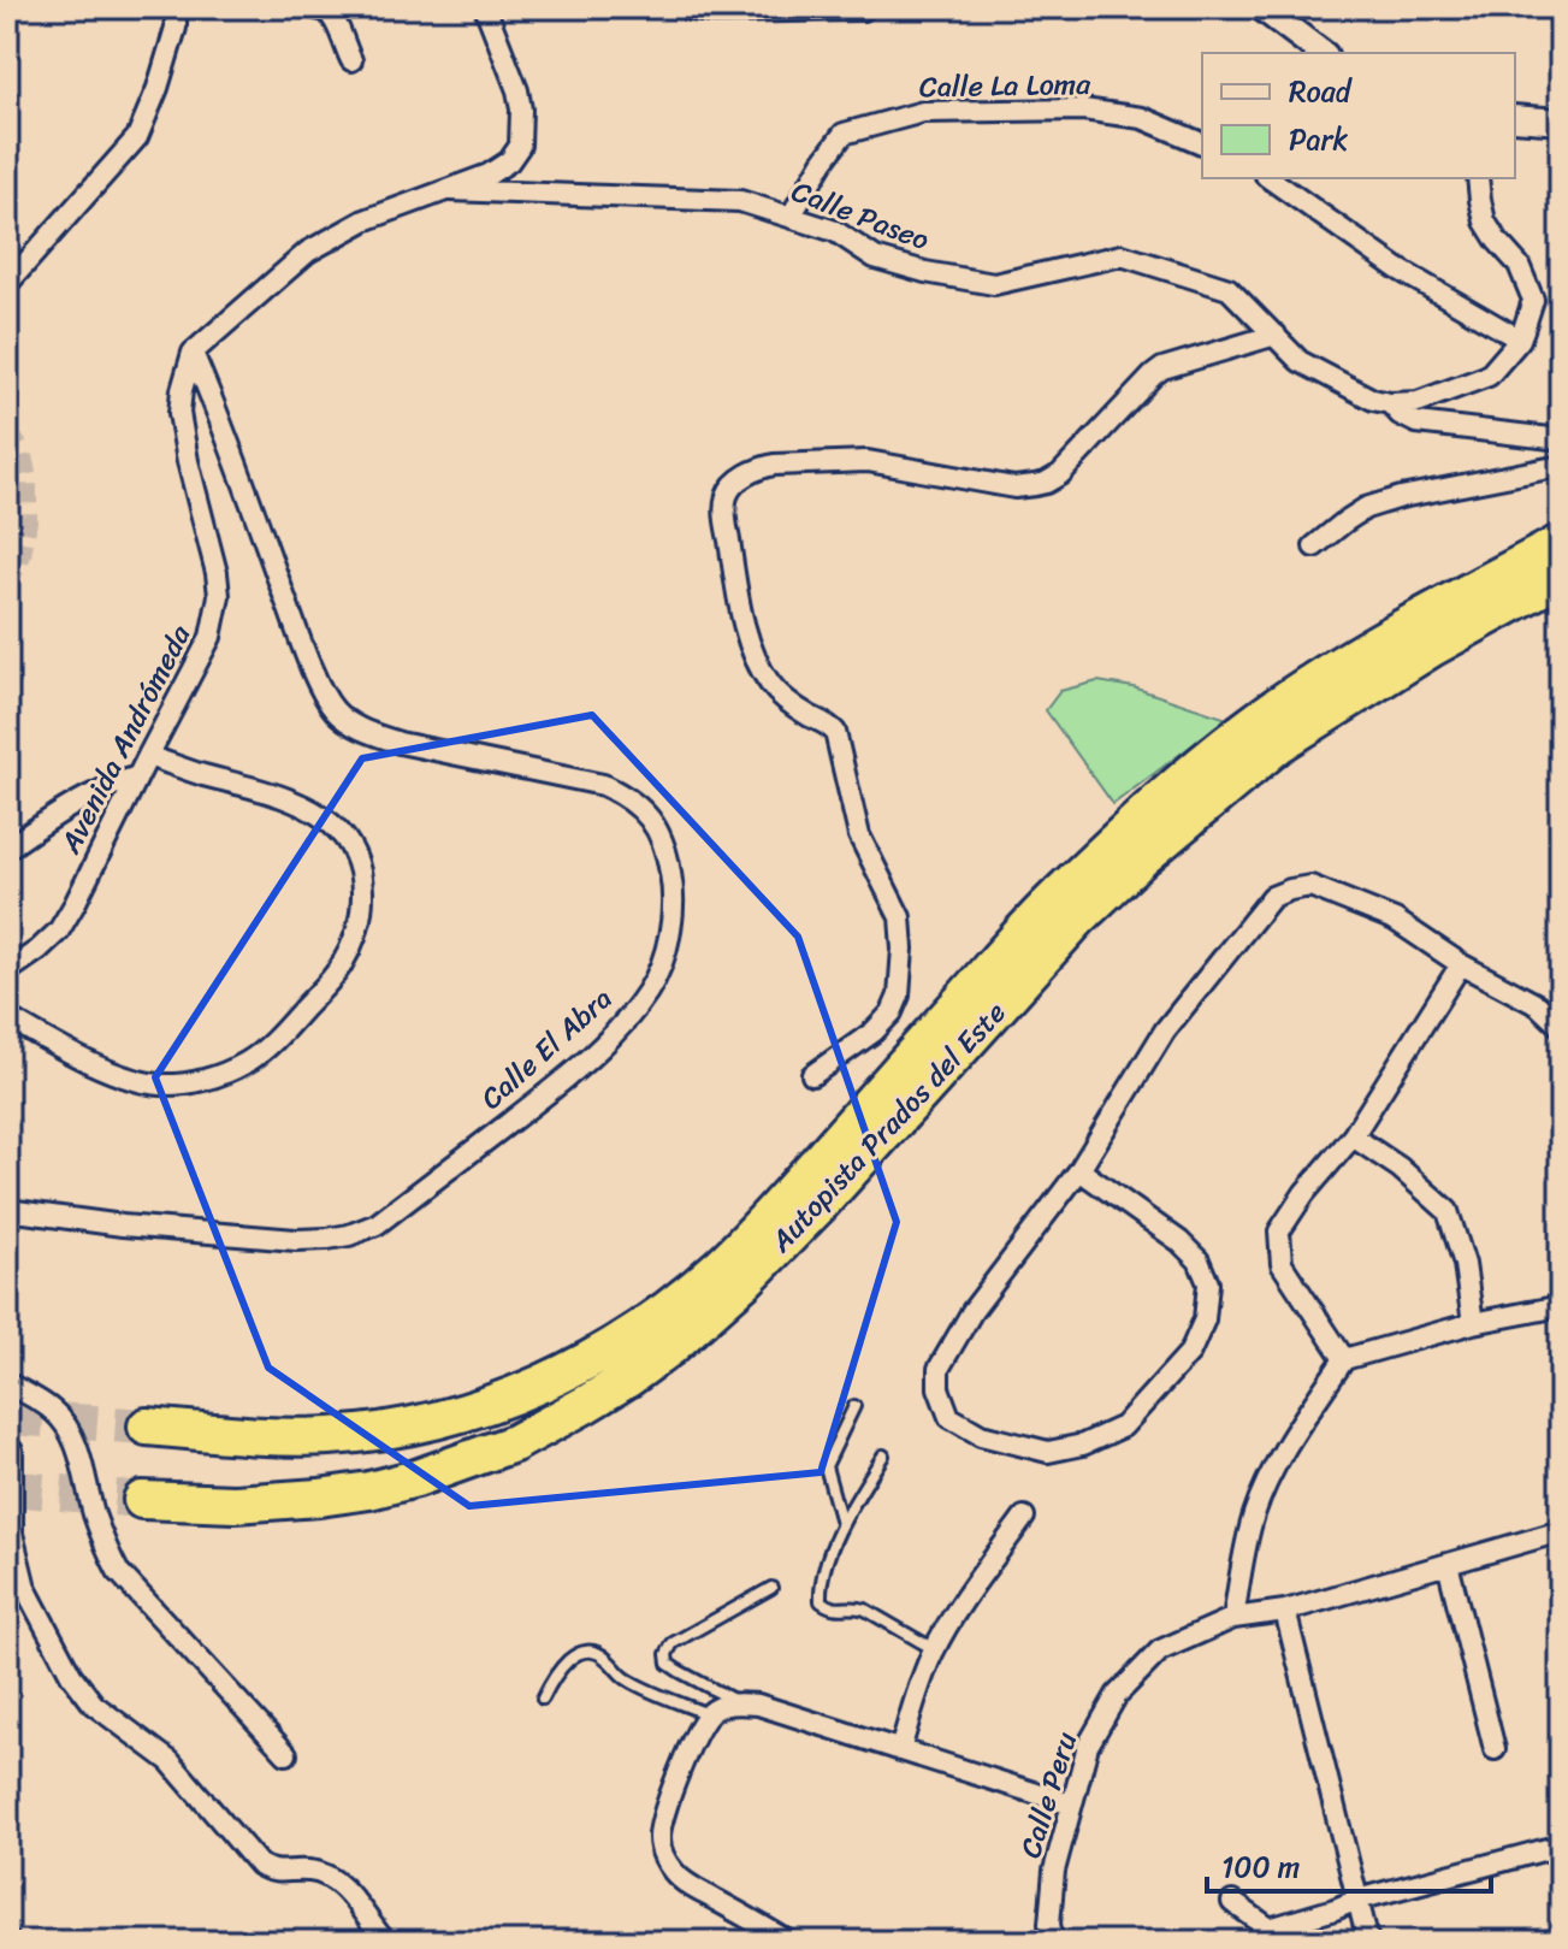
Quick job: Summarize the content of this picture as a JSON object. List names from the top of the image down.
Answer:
{
  "streets": {
    "highway": ["Autopista Prados del Este"],
    "street": [
      "Calle La Loma",
      "Calle Paseo",
      "Avenida Andrómeda",
      "Calle El Abra",
      "Calle Peru"
    ]
  },
  "crossings": [
    ["Calle La Loma", "Calle Paseo"],
    ["Avenida Andrómeda", "Calle El Abra"]
  ],
  "legend": ["Road", "Park"],
  "scale_bar": "100 m"
}
